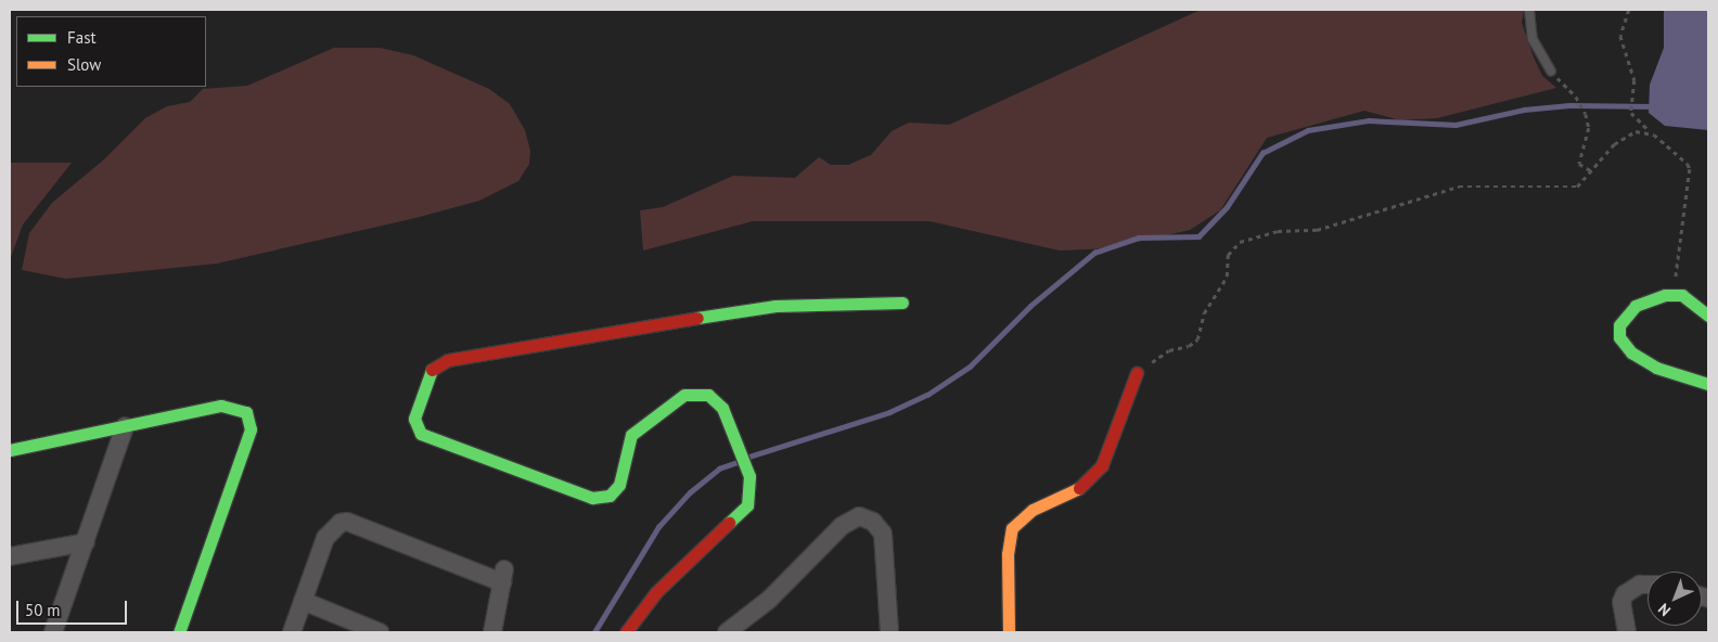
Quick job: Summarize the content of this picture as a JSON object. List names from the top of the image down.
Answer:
{
  "legend": ["Fast", "Slow"],
  "scale_bar": "50 m",
  "north": "bottom left"
}
